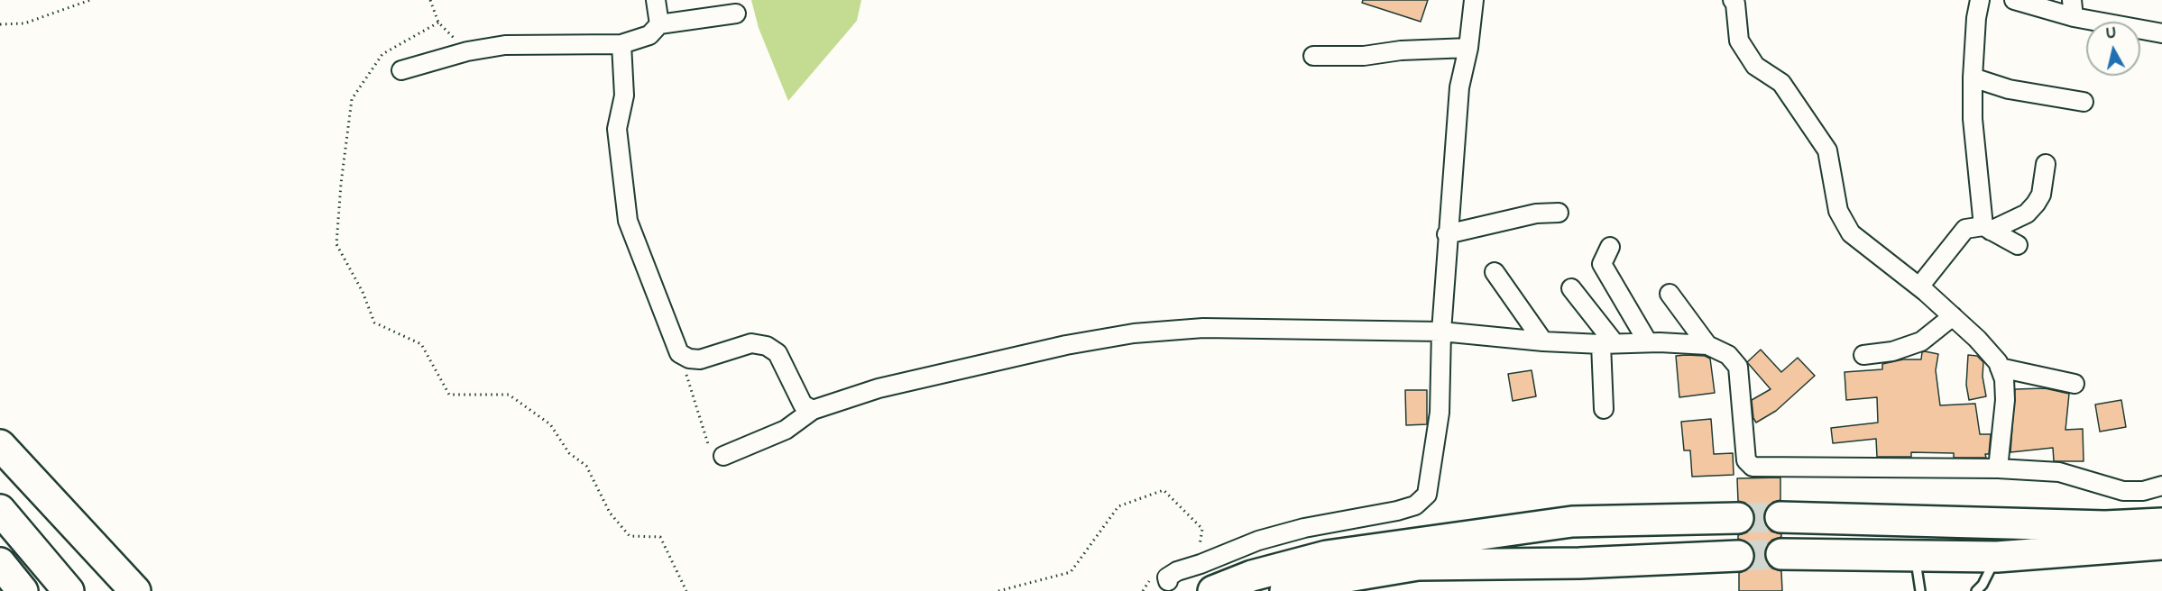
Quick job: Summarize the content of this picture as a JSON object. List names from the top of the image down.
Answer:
{
  "north": "top"
}
